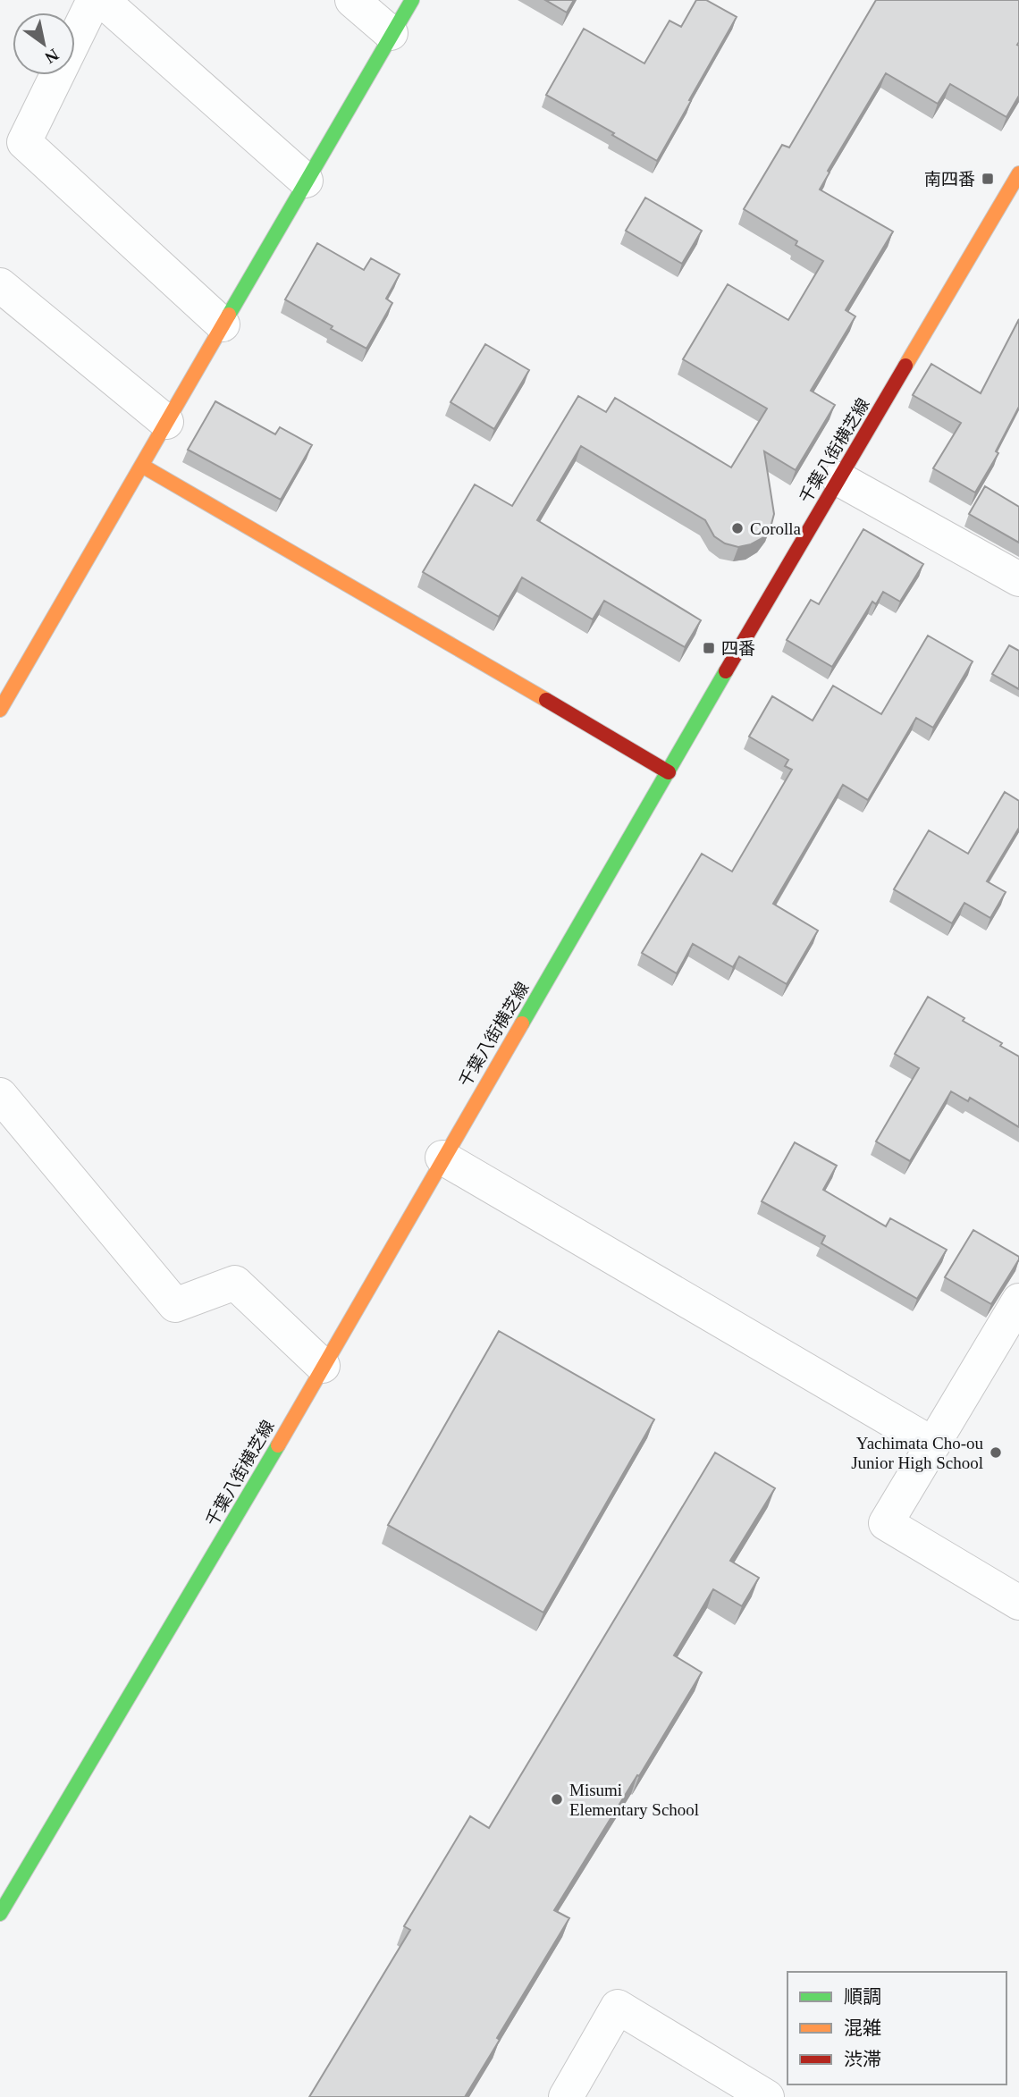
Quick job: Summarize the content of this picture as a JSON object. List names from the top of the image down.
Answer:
{
  "streets": {
    "main road": ["千葉八街横芝線"]
  },
  "places": {
    "transit": ["南四番", "四番"],
    "other": ["Corolla", "Yachimata Cho-ou Junior High School", "Misumi Elementary School"]
  },
  "legend": ["順調", "混雑", "渋滞"],
  "north": "bottom right"
}
